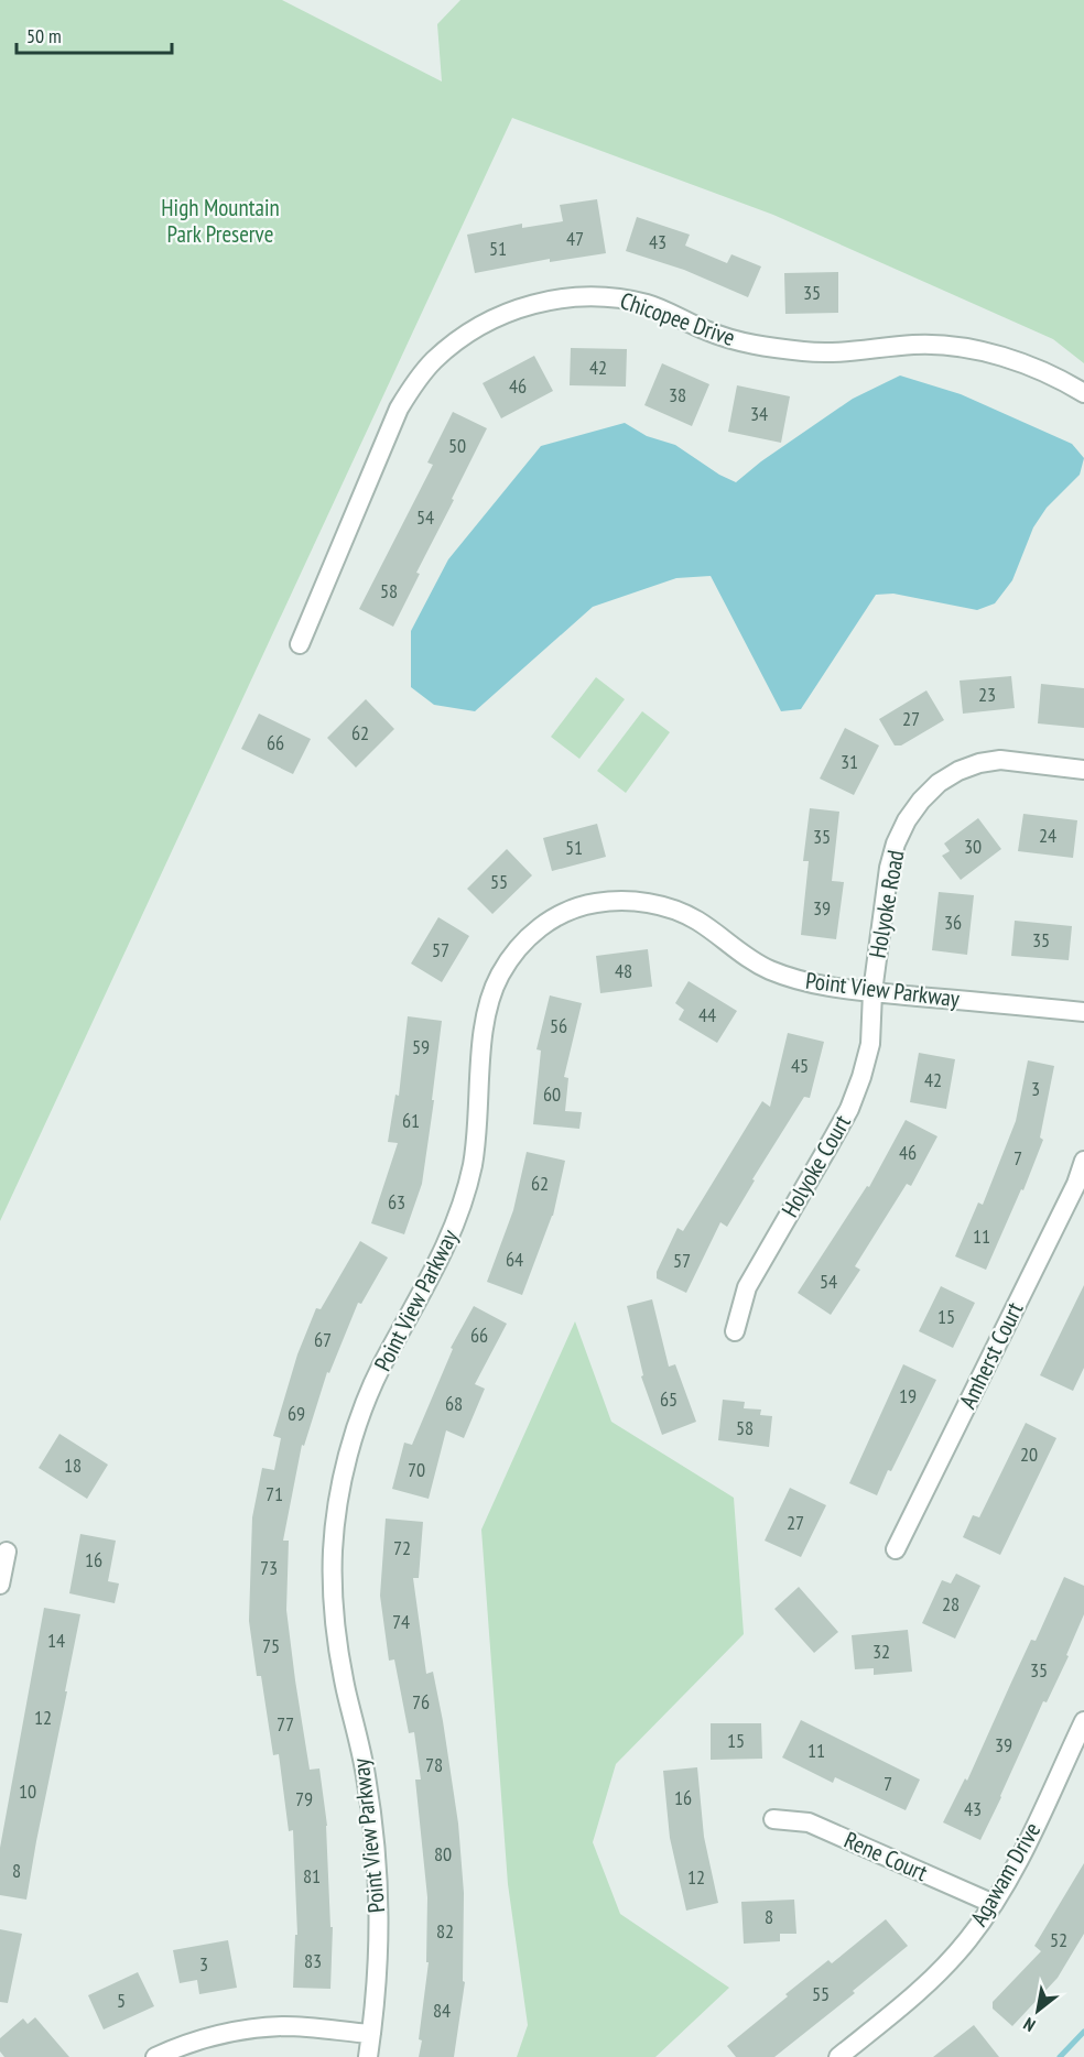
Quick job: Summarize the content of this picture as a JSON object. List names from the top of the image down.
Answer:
{
  "streets": {
    "street": [
      "Chicopee Drive",
      "Holyoke Road",
      "Point View Parkway",
      "Holyoke Court",
      "Amherst Court",
      "Rene Court",
      "Agawam Drive"
    ]
  },
  "crossings": [
    ["Holyoke Road", "Point View Parkway"],
    ["Holyoke Road", "Holyoke Court"],
    ["Point View Parkway", "Holyoke Court"],
    ["Rene Court", "Agawam Drive"]
  ],
  "parks": ["High Mountain Park Preserve"],
  "house_numbers": [
    "47",
    "43",
    "51",
    "35",
    "42",
    "46",
    "38",
    "34",
    "50",
    "54",
    "58",
    "23",
    "27",
    "62",
    "66",
    "31",
    "24",
    "35",
    "30",
    "51",
    "55",
    "39",
    "36",
    "35",
    "57",
    "48",
    "44",
    "56",
    "59",
    "45",
    "42",
    "3",
    "60",
    "61",
    "46",
    "7",
    "62",
    "63",
    "11",
    "64",
    "57",
    "54",
    "15",
    "66",
    "67",
    "19",
    "65",
    "68",
    "69",
    "58",
    "20",
    "18",
    "70",
    "71",
    "27",
    "72",
    "16",
    "73",
    "28",
    "74",
    "14",
    "75",
    "32",
    "35",
    "76",
    "12",
    "77",
    "15",
    "39",
    "11",
    "78",
    "7",
    "10",
    "16",
    "79",
    "43",
    "80",
    "8",
    "81",
    "12",
    "8",
    "82",
    "52",
    "83",
    "3",
    "55",
    "5",
    "84"
  ],
  "scale_bar": "50 m",
  "north": "bottom left"
}
